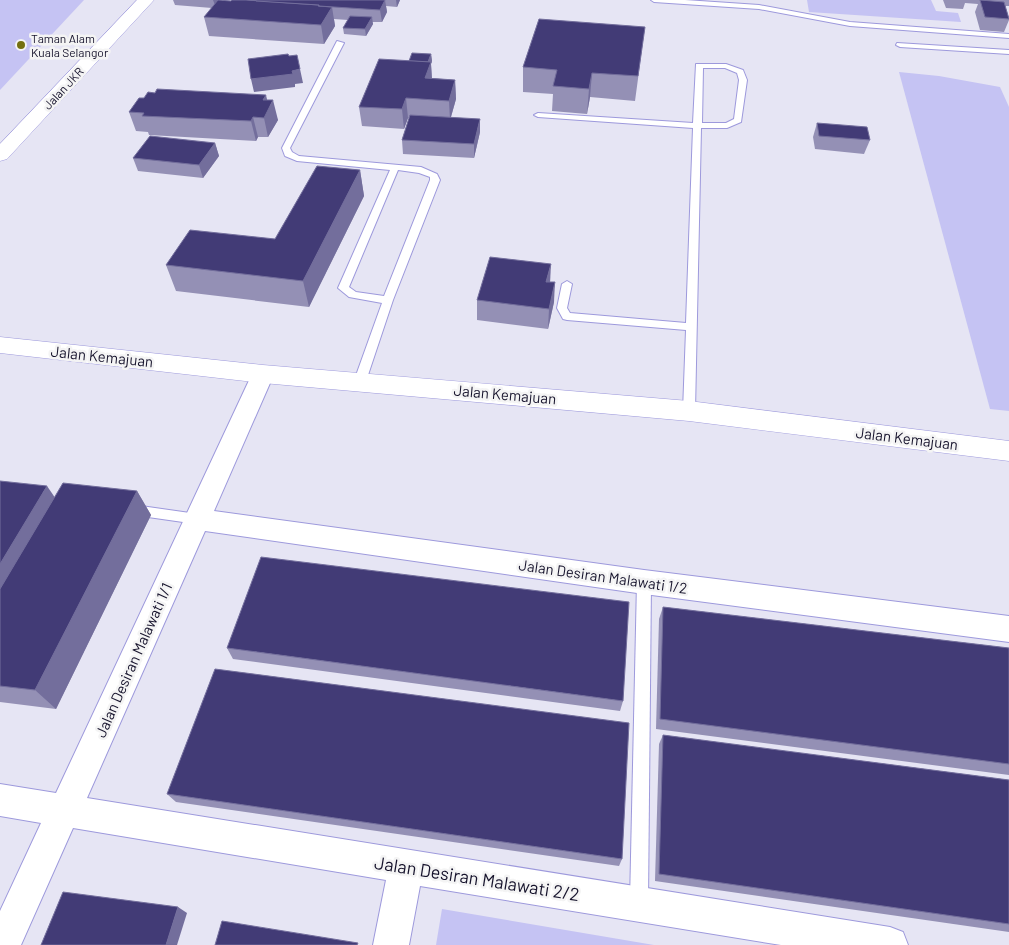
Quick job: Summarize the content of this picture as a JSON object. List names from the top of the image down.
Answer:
{
  "streets": {
    "street": [
      "Jalan JKR",
      "Jalan Kemajuan",
      "Jalan Desiran Malawati 1/2",
      "Jalan Desiran Malawati 1/1",
      "Jalan Desiran Malawati 2/2"
    ]
  },
  "crossings": [
    ["Jalan Kemajuan", "Jalan Desiran Malawati 1/1"],
    ["Jalan Desiran Malawati 1/2", "Jalan Desiran Malawati 1/1"],
    ["Jalan Desiran Malawati 1/1", "Jalan Desiran Malawati 2/2"]
  ],
  "places": ["Taman Alam Kuala Selangor"]
}
